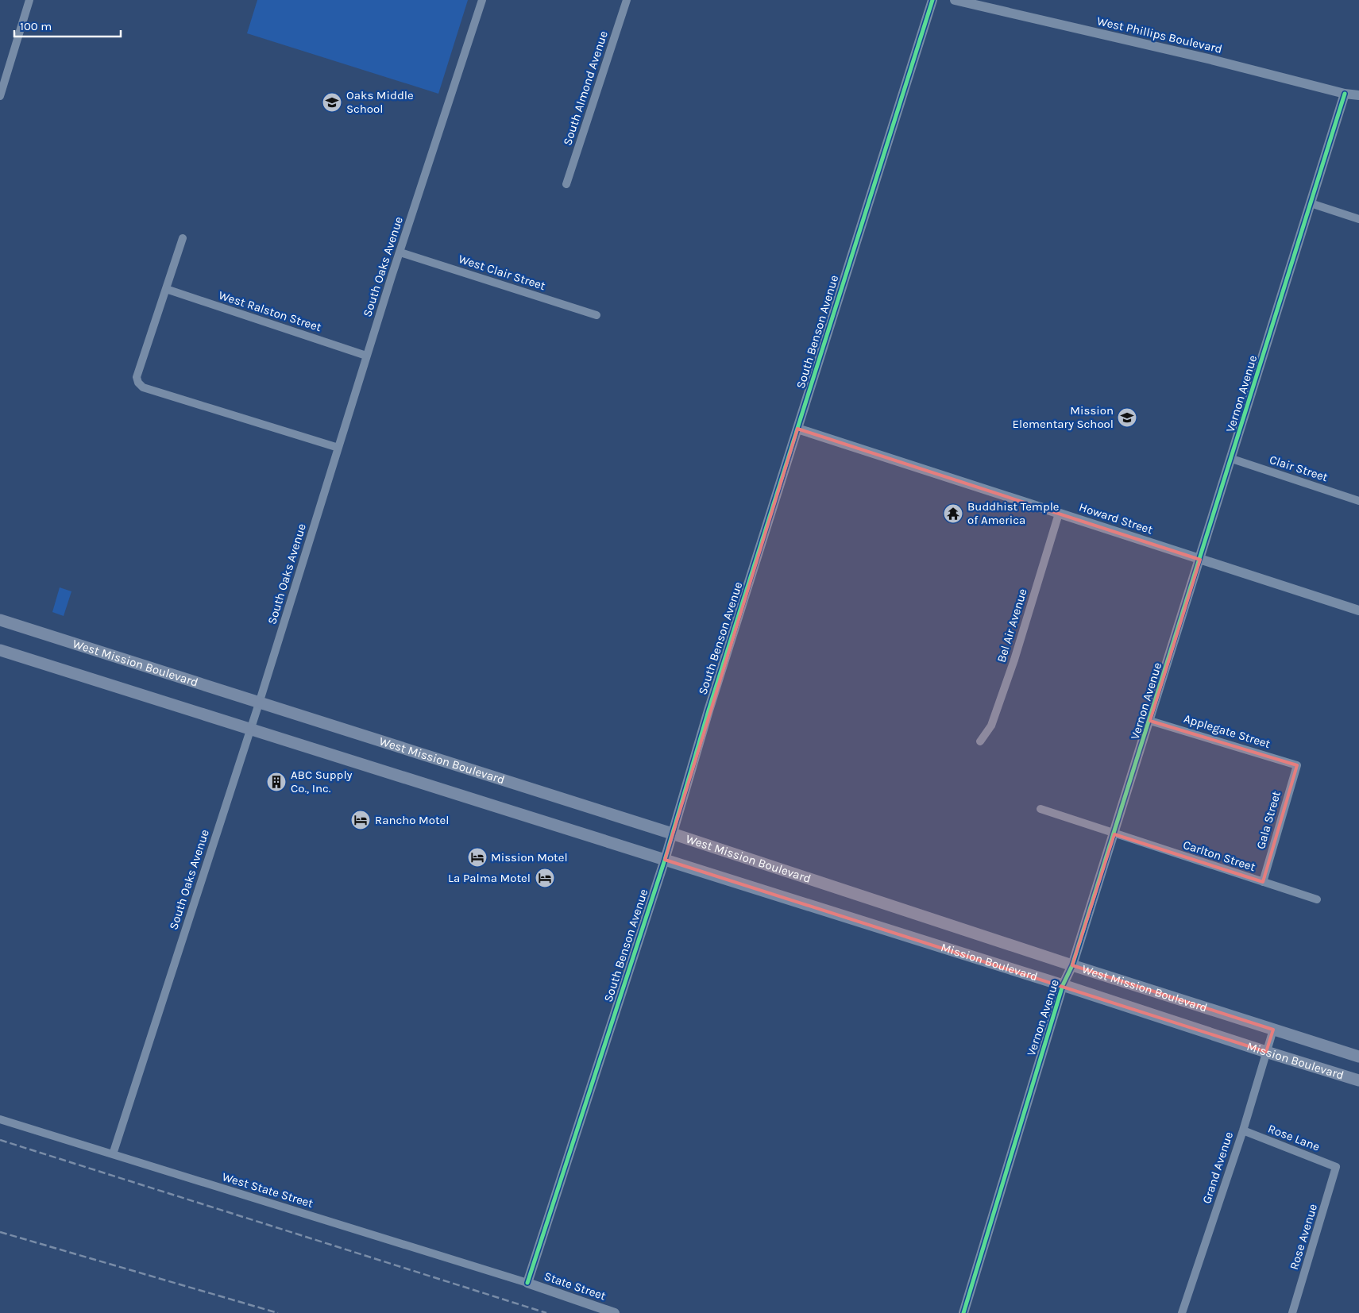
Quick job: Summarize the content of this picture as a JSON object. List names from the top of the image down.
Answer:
{
  "streets": {
    "main road": ["West Mission Boulevard", "Mission Boulevard"],
    "street": [
      "West Phillips Boulevard",
      "South Almond Avenue",
      "South Oaks Avenue",
      "West Clair Street",
      "West Ralston Street",
      "South Benson Avenue",
      "Vernon Avenue",
      "Clair Street",
      "Howard Street",
      "Bel Air Avenue",
      "Applegate Street",
      "Gala Street",
      "Carlton Street",
      "Rose Lane",
      "Grand Avenue",
      "West State Street",
      "Rose Avenue",
      "State Street"
    ]
  },
  "crossings": [
    ["West Phillips Boulevard", "Vernon Avenue"],
    ["South Oaks Avenue", "West Clair Street"],
    ["South Oaks Avenue", "West Ralston Street"],
    ["South Oaks Avenue", "West Mission Boulevard"],
    ["South Oaks Avenue", "West State Street"],
    ["South Benson Avenue", "Howard Street"],
    ["South Benson Avenue", "West Mission Boulevard"],
    ["South Benson Avenue", "Mission Boulevard"],
    ["South Benson Avenue", "West State Street"],
    ["South Benson Avenue", "State Street"],
    ["Vernon Avenue", "Clair Street"],
    ["Vernon Avenue", "Howard Street"],
    ["Vernon Avenue", "West Mission Boulevard"],
    ["Vernon Avenue", "Applegate Street"],
    ["Vernon Avenue", "Carlton Street"],
    ["Vernon Avenue", "Mission Boulevard"],
    ["Howard Street", "Bel Air Avenue"],
    ["West Mission Boulevard", "Grand Avenue"],
    ["Applegate Street", "Gala Street"],
    ["Gala Street", "Carlton Street"],
    ["Mission Boulevard", "Grand Avenue"],
    ["Rose Lane", "Grand Avenue"],
    ["Rose Lane", "Rose Avenue"],
    ["West State Street", "State Street"]
  ],
  "places": {
    "school or university": ["Oaks Middle School", "Mission Elementary School"],
    "temple": ["Buddhist Temple of America"],
    "building": ["ABC Supply Co., Inc."],
    "hotel": ["Rancho Motel", "Mission Motel", "La Palma Motel"]
  },
  "scale_bar": "100 m"
}
